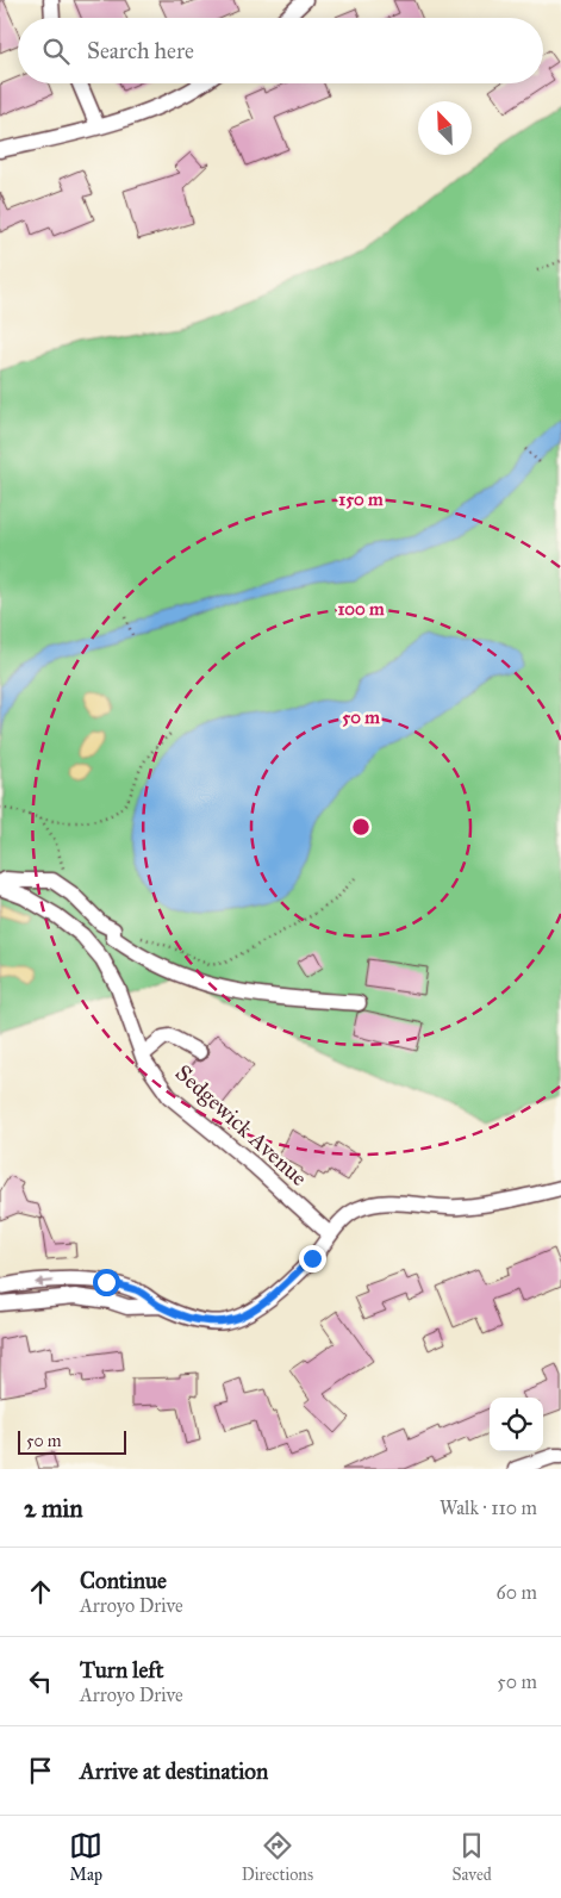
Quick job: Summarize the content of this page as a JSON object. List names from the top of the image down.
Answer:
{
  "streets": {
    "street": ["Sedgewick Avenue"]
  },
  "scale_bar": "50 m",
  "north": "top left",
  "page": {
    "search": "Search here",
    "scale": "50 m",
    "heading": ["2 min", "Walk · 110 m"],
    "list": [
      ["Continue", "Arroyo Drive", "60 m"],
      ["Turn left", "Arroyo Drive", "50 m"],
      "Arrive at destination"
    ],
    "nav": ["Map", "Directions", "Saved"]
  },
  "rings": ["150 m", "100 m", "50 m"]
}
